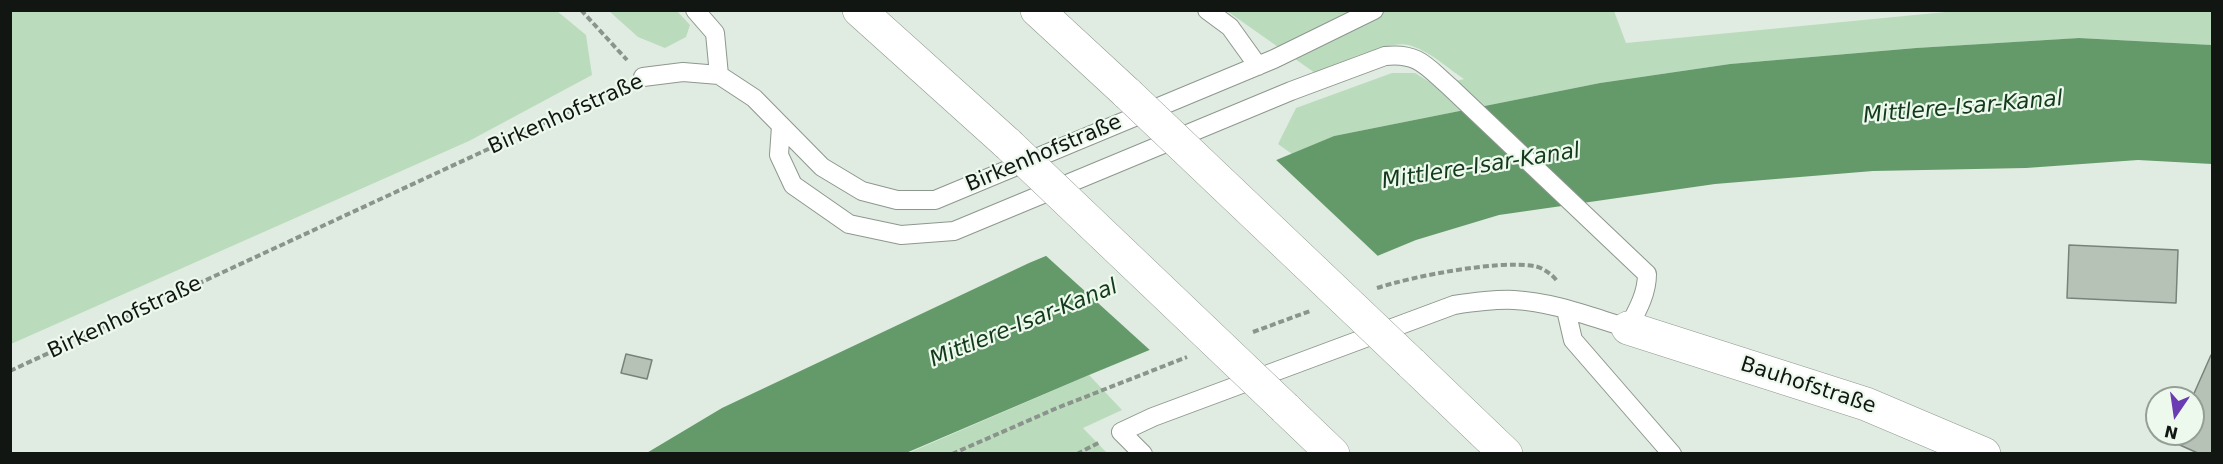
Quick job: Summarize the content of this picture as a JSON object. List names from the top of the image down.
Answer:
{
  "streets": {
    "main road": ["Bauhofstraße"],
    "lane": ["Birkenhofstraße"]
  },
  "water": ["Mittlere-Isar-Kanal"],
  "north": "bottom"
}
